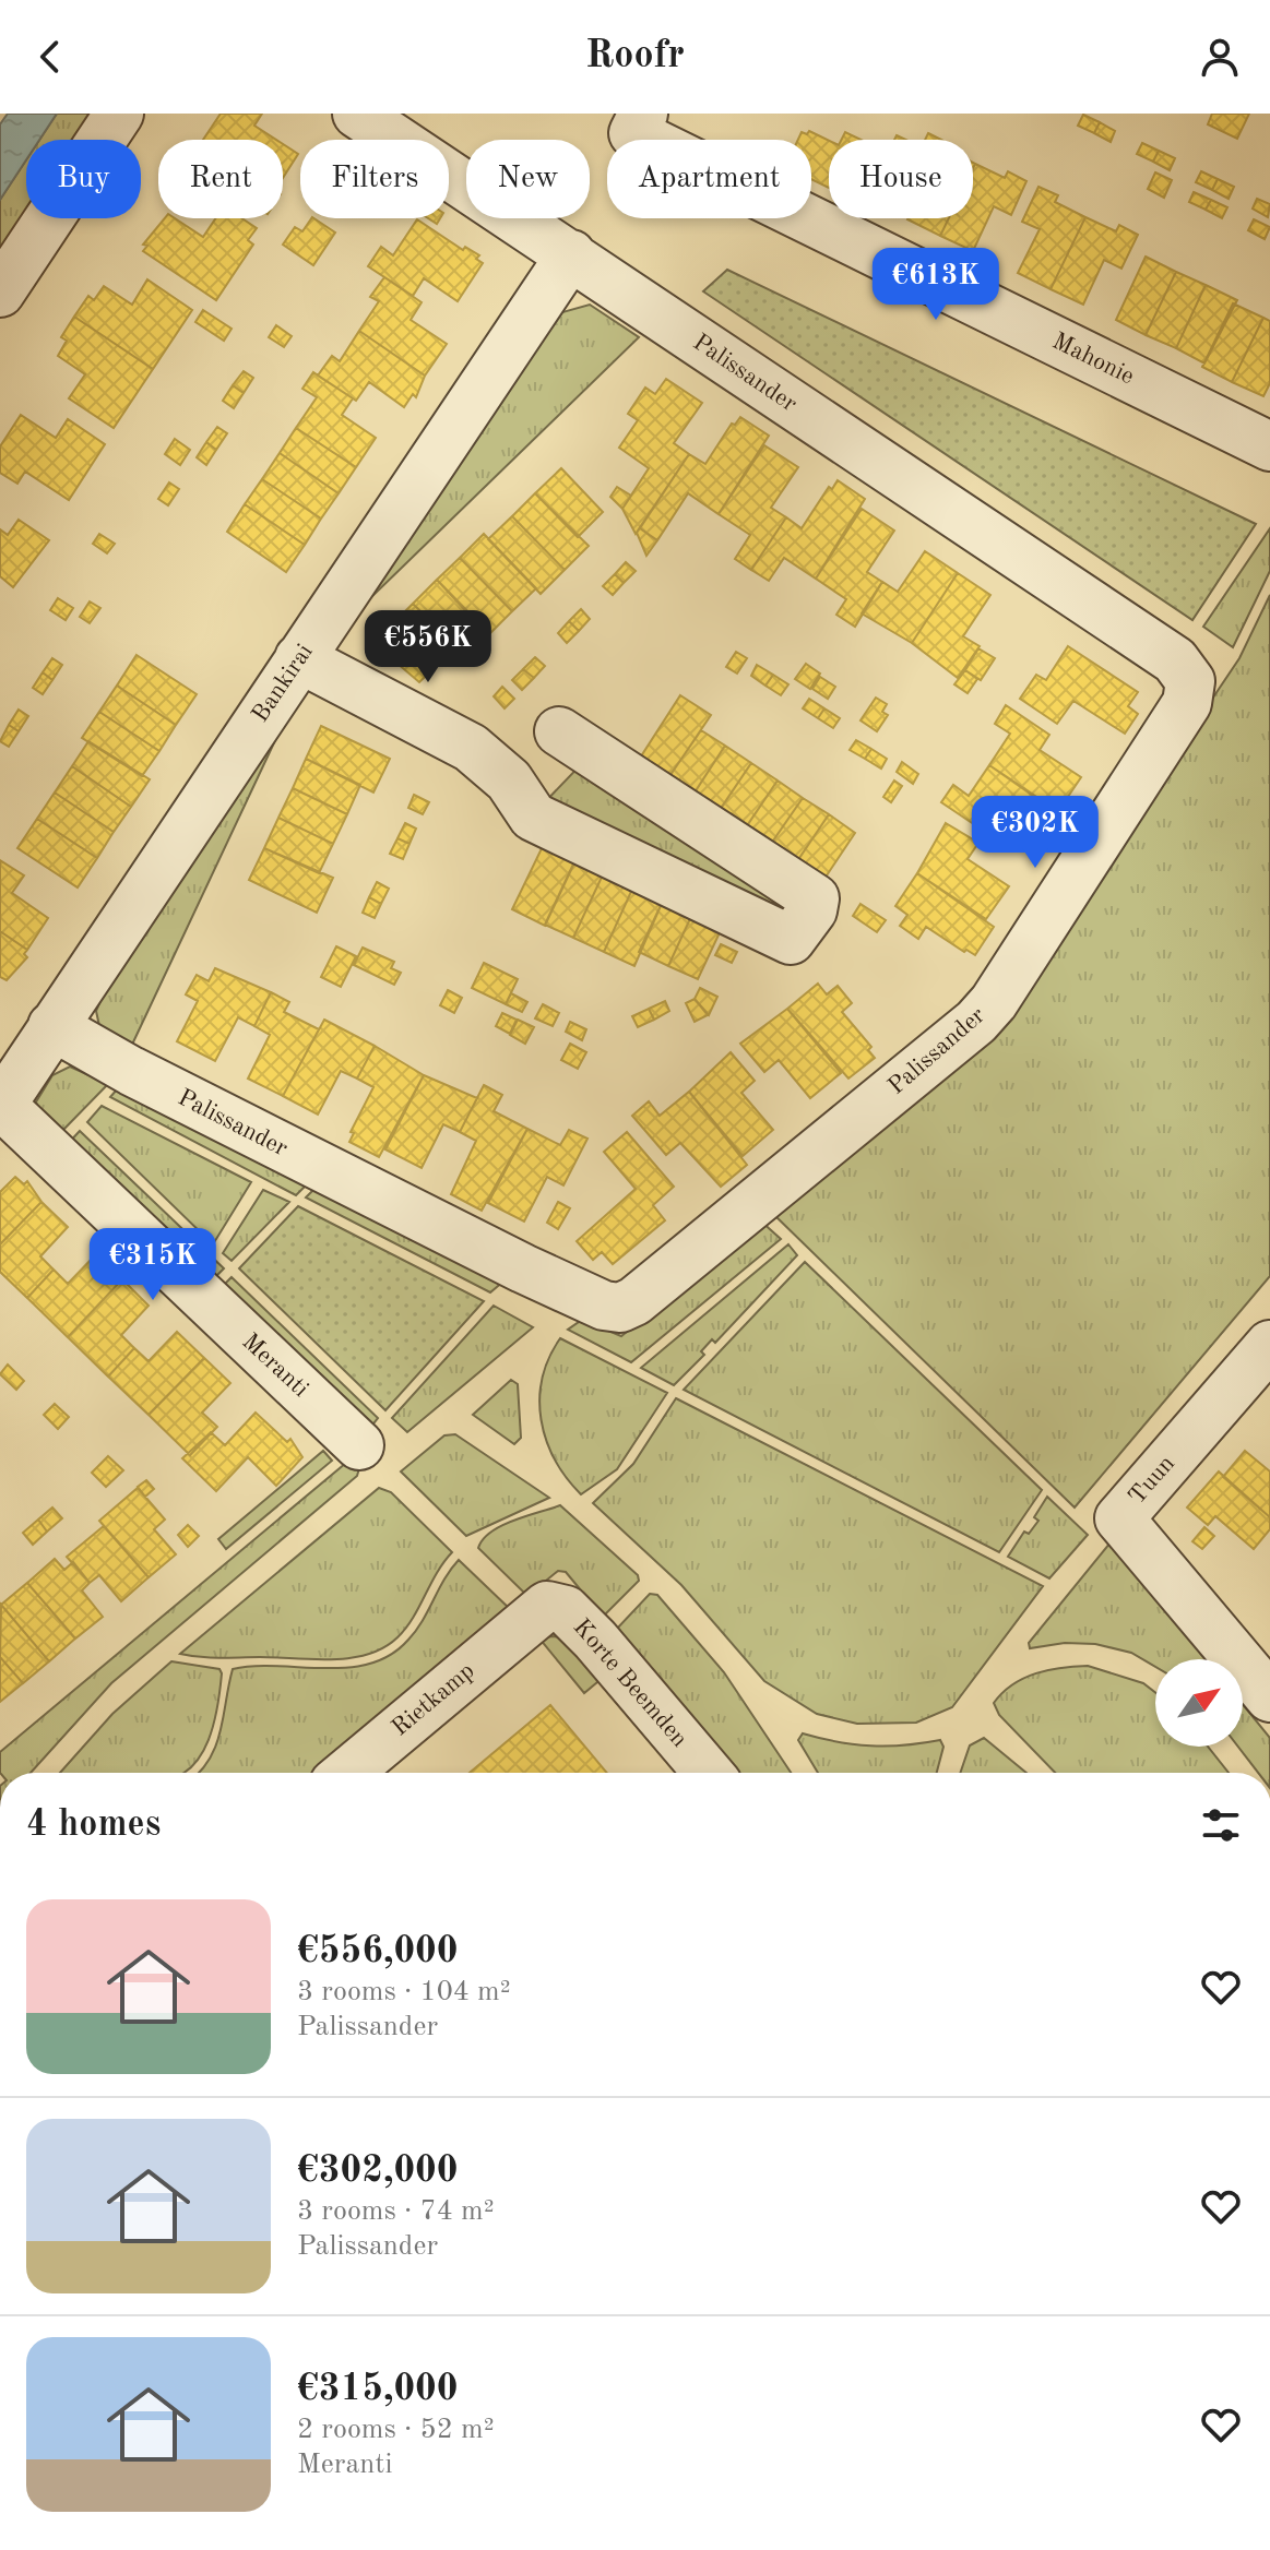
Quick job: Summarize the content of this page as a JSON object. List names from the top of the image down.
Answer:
{
  "streets": {
    "street": [
      "Mahonie",
      "Palissander",
      "Bankirai",
      "Meranti",
      "Tuun",
      "Korte Beemden",
      "Rietkamp"
    ]
  },
  "crossings": [
    ["Palissander", "Bankirai"],
    ["Bankirai", "Meranti"],
    ["Korte Beemden", "Rietkamp"]
  ],
  "north": "top right",
  "page": {
    "header": "Roofr",
    "chip": [
      "Buy",
      "Rent",
      "Filters",
      "New",
      "Apartment",
      "House"
    ],
    "price": [
      "€613K",
      "€556K",
      "€302K",
      "€315K"
    ],
    "heading": "4 homes",
    "list": [
      {
        "name": "€556,000",
        "note": "3 rooms · 104 m² · Palissander"
      },
      {
        "name": "€302,000",
        "note": "3 rooms · 74 m² · Palissander"
      },
      {
        "name": "€315,000",
        "note": "2 rooms · 52 m² · Meranti"
      }
    ]
  }
}
